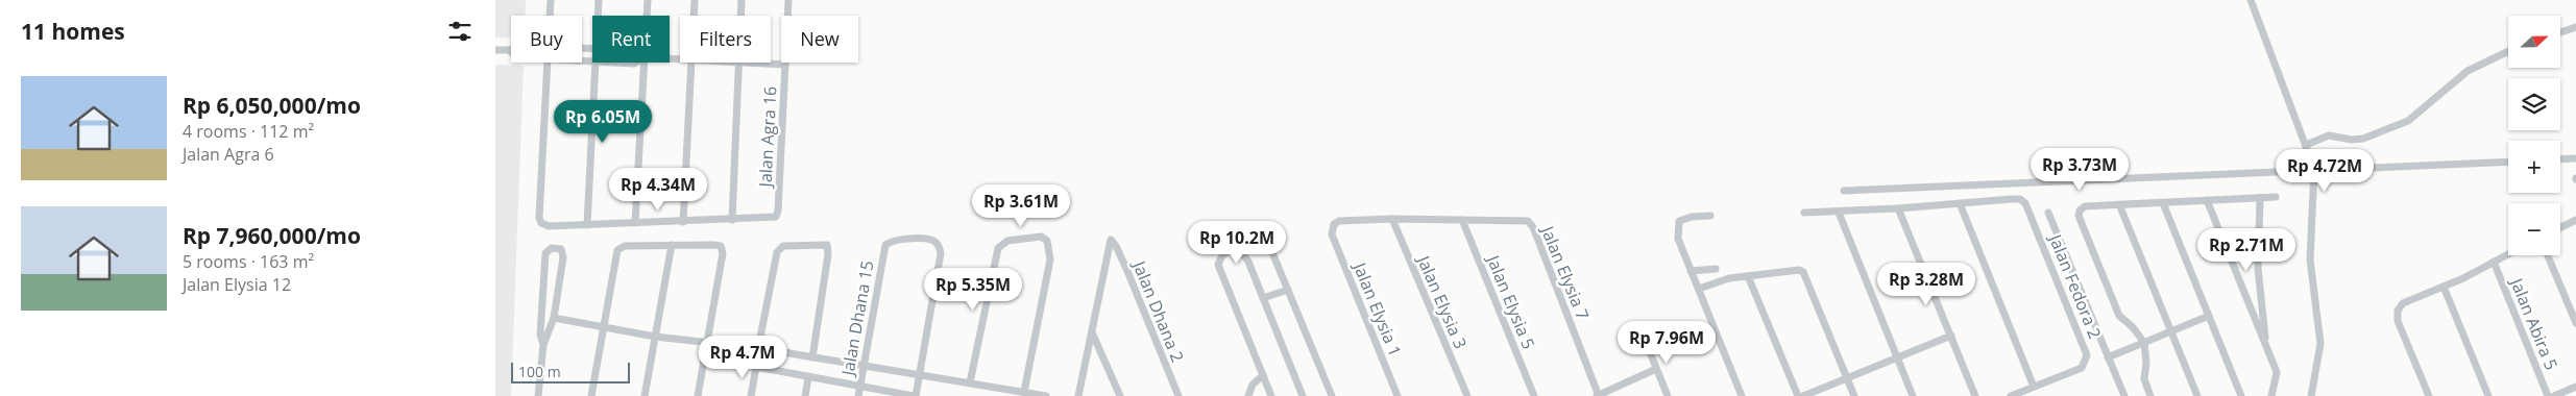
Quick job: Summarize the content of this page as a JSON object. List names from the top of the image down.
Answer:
{
  "streets": {
    "street": [
      "Jalan Agra 16",
      "Jalan Elysia 7",
      "Jalan Fedora 2",
      "Jalan Elysia 3",
      "Jalan Elysia 5",
      "Jalan Elysia 1",
      "Jalan Dhana 2",
      "Jalan Dhana 15",
      "Jalan Abira 5"
    ]
  },
  "crossings": [
    ["Jalan Elysia 7", "Jalan Elysia 5"],
    ["Jalan Elysia 3", "Jalan Elysia 1"]
  ],
  "scale_bar": "100 m",
  "north": "right",
  "page": {
    "heading": "11 homes",
    "map_buttons": ["+", "−"],
    "chip": [
      "Buy",
      "Rent",
      "Filters",
      "New"
    ],
    "list": [
      {
        "name": "Rp 6,050,000/mo",
        "note": "4 rooms · 112 m² · Jalan Agra 6"
      },
      {
        "name": "Rp 7,960,000/mo",
        "note": "5 rooms · 163 m² · Jalan Elysia 12"
      }
    ],
    "price": [
      "Rp 6.05M",
      "Rp 3.73M",
      "Rp 4.72M",
      "Rp 4.34M",
      "Rp 3.61M",
      "Rp 10.2M",
      "Rp 2.71M",
      "Rp 3.28M",
      "Rp 5.35M",
      "Rp 7.96M",
      "Rp 4.7M"
    ],
    "scale": "100 m"
  }
}
